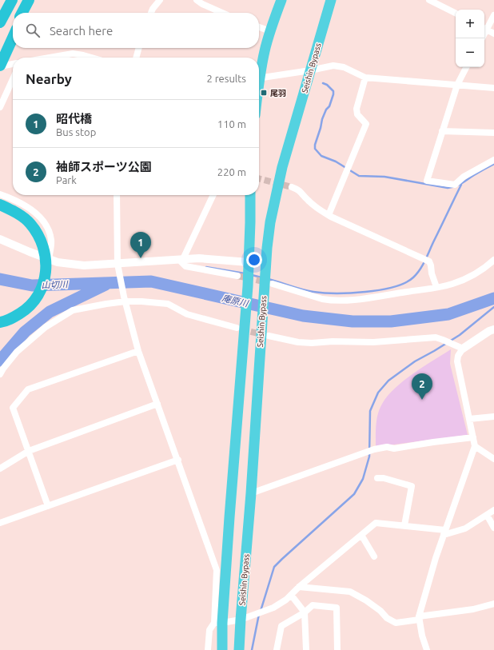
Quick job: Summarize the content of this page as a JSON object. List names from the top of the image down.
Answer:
{
  "streets": {
    "highway": ["Seishin Bypass"]
  },
  "water": ["山切川", "庵原川"],
  "places": {
    "transit": ["尾羽"]
  },
  "page": {
    "map_buttons": ["+", "−"],
    "search": "Search here",
    "heading": ["Nearby", "2 results"],
    "list": [
      {
        "mark": "1",
        "name": "昭代橋",
        "note": "Bus stop",
        "value": "110 m"
      },
      {
        "mark": "2",
        "name": "袖師スポーツ公園",
        "note": "Park",
        "value": "220 m"
      }
    ],
    "pins": ["1", "2"]
  }
}
